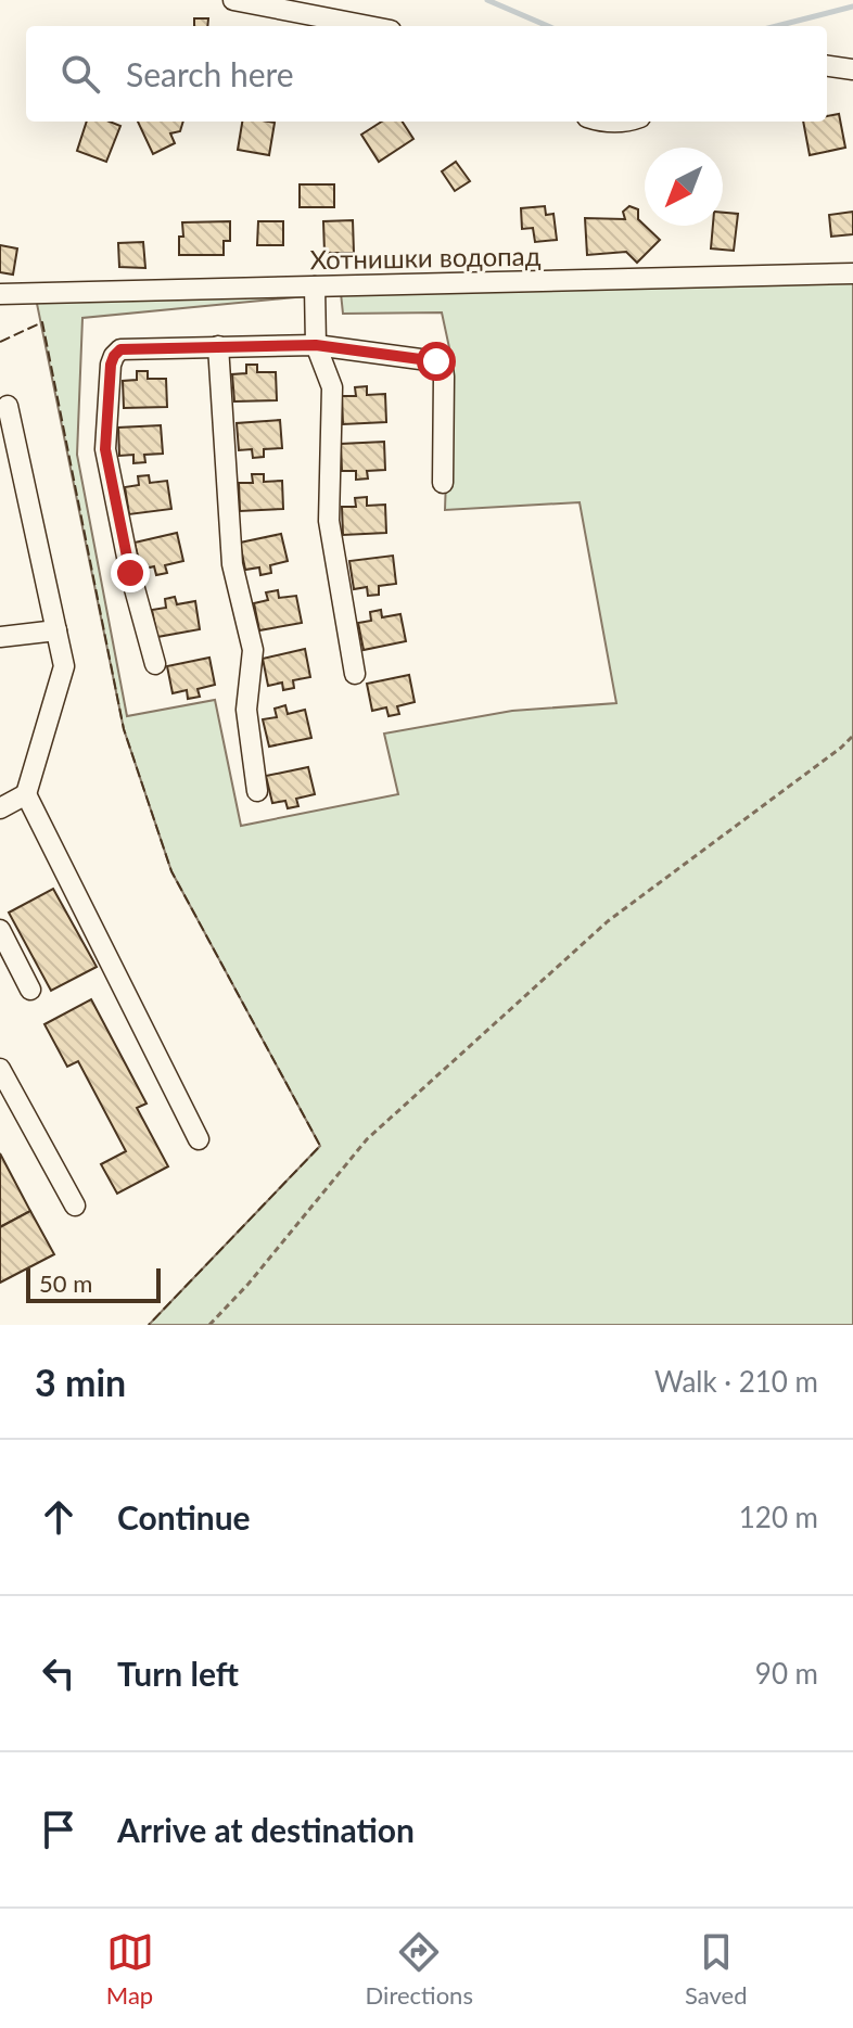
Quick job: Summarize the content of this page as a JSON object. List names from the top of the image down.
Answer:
{
  "streets": {
    "street": ["Хотнишки водопад"]
  },
  "scale_bar": "50 m",
  "north": "bottom left",
  "page": {
    "search": "Search here",
    "scale": "50 m",
    "heading": ["3 min", "Walk · 210 m"],
    "list": [
      ["Continue", "120 m"],
      ["Turn left", "90 m"],
      "Arrive at destination"
    ],
    "nav": ["Map", "Directions", "Saved"]
  }
}
